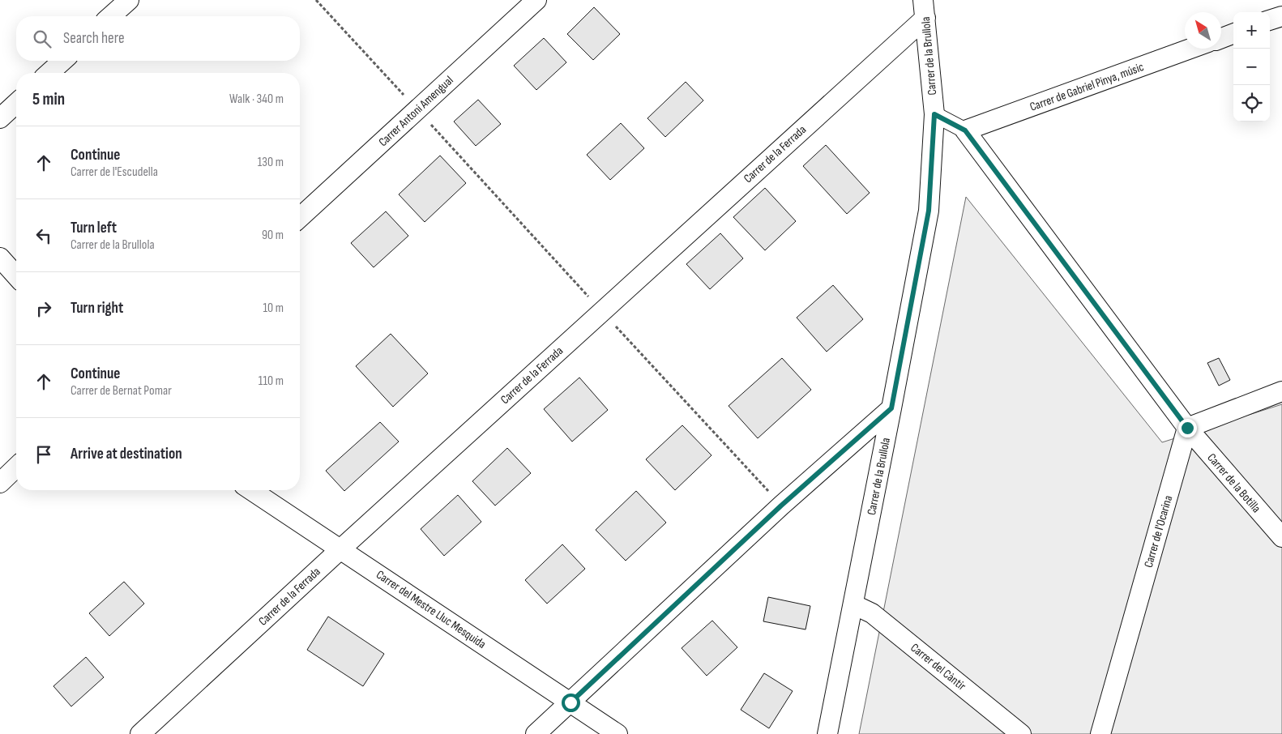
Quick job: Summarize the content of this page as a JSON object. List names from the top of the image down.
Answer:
{
  "streets": {
    "street": [
      "Carrer de la Brullola",
      "Carrer de Gabriel Pinya, músic",
      "Carrer Antoni Amengual",
      "Carrer de la Ferrada",
      "Carrer de la Botilla",
      "Carrer de l'Ocarina",
      "Carrer del Mestre Lluc Mesquida",
      "Carrer del Càntir"
    ]
  },
  "crossings": [
    ["Carrer de la Brullola", "Carrer de la Ferrada"],
    ["Carrer de la Brullola", "Carrer del Càntir"],
    ["Carrer de Gabriel Pinya, músic", "Carrer de la Botilla"],
    ["Carrer de la Ferrada", "Carrer del Mestre Lluc Mesquida"],
    ["Carrer de la Botilla", "Carrer de l'Ocarina"]
  ],
  "north": "top left",
  "page": {
    "map_buttons": ["+", "−"],
    "search": "Search here",
    "heading": ["5 min", "Walk · 340 m"],
    "list": [
      ["Continue", "Carrer de l'Escudella", "130 m"],
      ["Turn left", "Carrer de la Brullola", "90 m"],
      ["Turn right", "10 m"],
      ["Continue", "Carrer de Bernat Pomar", "110 m"],
      "Arrive at destination"
    ]
  }
}
